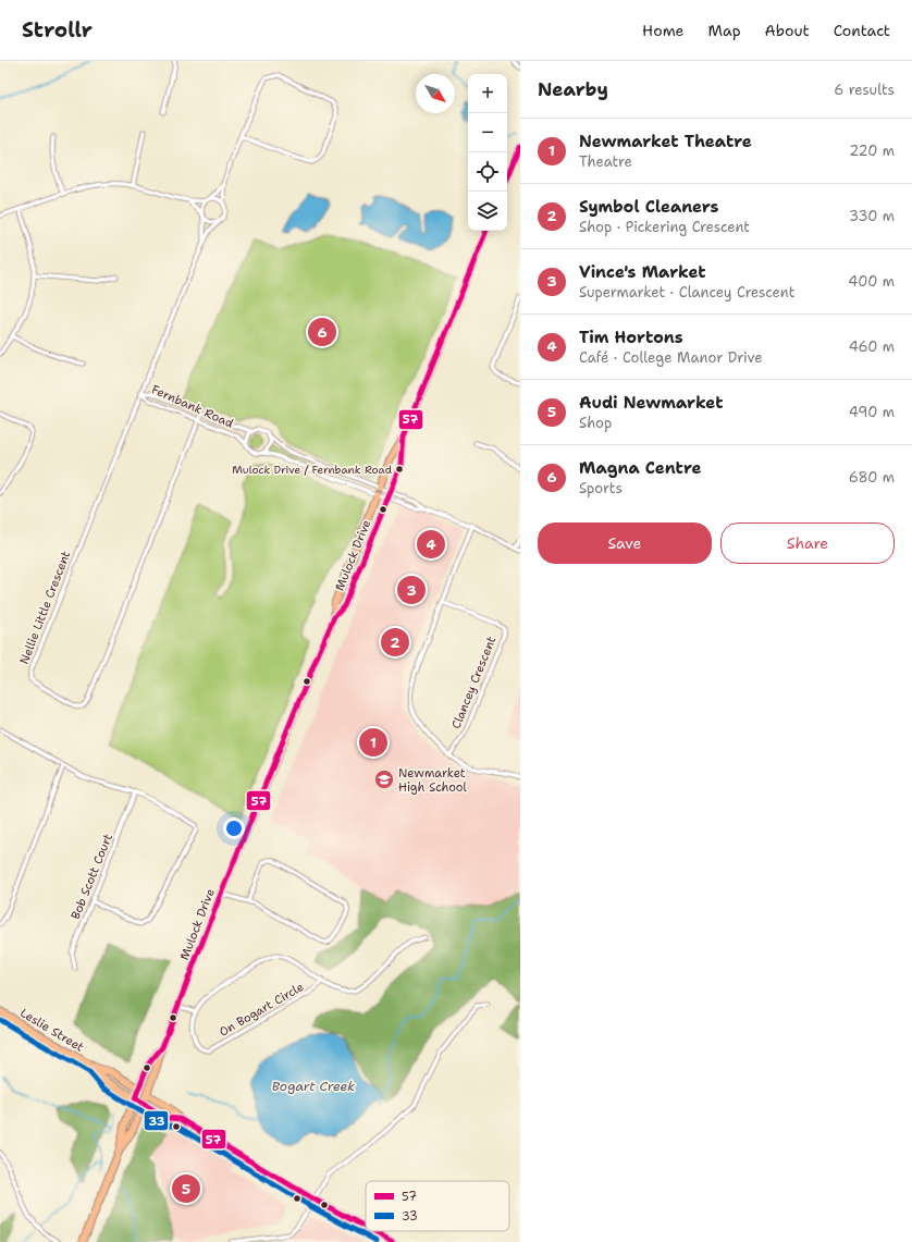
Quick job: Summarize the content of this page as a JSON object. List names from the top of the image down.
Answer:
{
  "streets": {
    "main road": ["Mulock Drive", "Leslie Street"],
    "street": [
      "Fernbank Road",
      "Nellie Little Crescent",
      "Clancey Crescent",
      "Bob Scott Court",
      "On Bogart Circle"
    ]
  },
  "crossings": [
    ["Fernbank Road", "Nellie Little Crescent"],
    ["Mulock Drive", "Leslie Street"]
  ],
  "water": ["Bogart Creek"],
  "places": {
    "other": ["Mulock Drive / Fernbank Road"],
    "school or university": ["Newmarket High School"]
  },
  "lines": ["transit line 57", "transit line 33"],
  "legend": ["57", "33"],
  "north": "bottom right",
  "page": {
    "header": "Strollr",
    "nav": [
      "Home",
      "Map",
      "About",
      "Contact"
    ],
    "heading": ["Nearby", "6 results"],
    "map_buttons": ["+", "−"],
    "list": [
      {
        "mark": "1",
        "name": "Newmarket Theatre",
        "note": "Theatre",
        "value": "220 m"
      },
      {
        "mark": "2",
        "name": "Symbol Cleaners",
        "note": "Shop · Pickering Crescent",
        "value": "330 m"
      },
      {
        "mark": "3",
        "name": "Vince's Market",
        "note": "Supermarket · Clancey Crescent",
        "value": "400 m"
      },
      {
        "mark": "4",
        "name": "Tim Hortons",
        "note": "Café · College Manor Drive",
        "value": "460 m"
      },
      {
        "mark": "5",
        "name": "Audi Newmarket",
        "note": "Shop",
        "value": "490 m"
      },
      {
        "mark": "6",
        "name": "Magna Centre",
        "note": "Sports",
        "value": "680 m"
      }
    ],
    "pins": [
      "6",
      "4",
      "3",
      "2",
      "1",
      "5"
    ],
    "buttons": ["Save", "Share"]
  }
}
